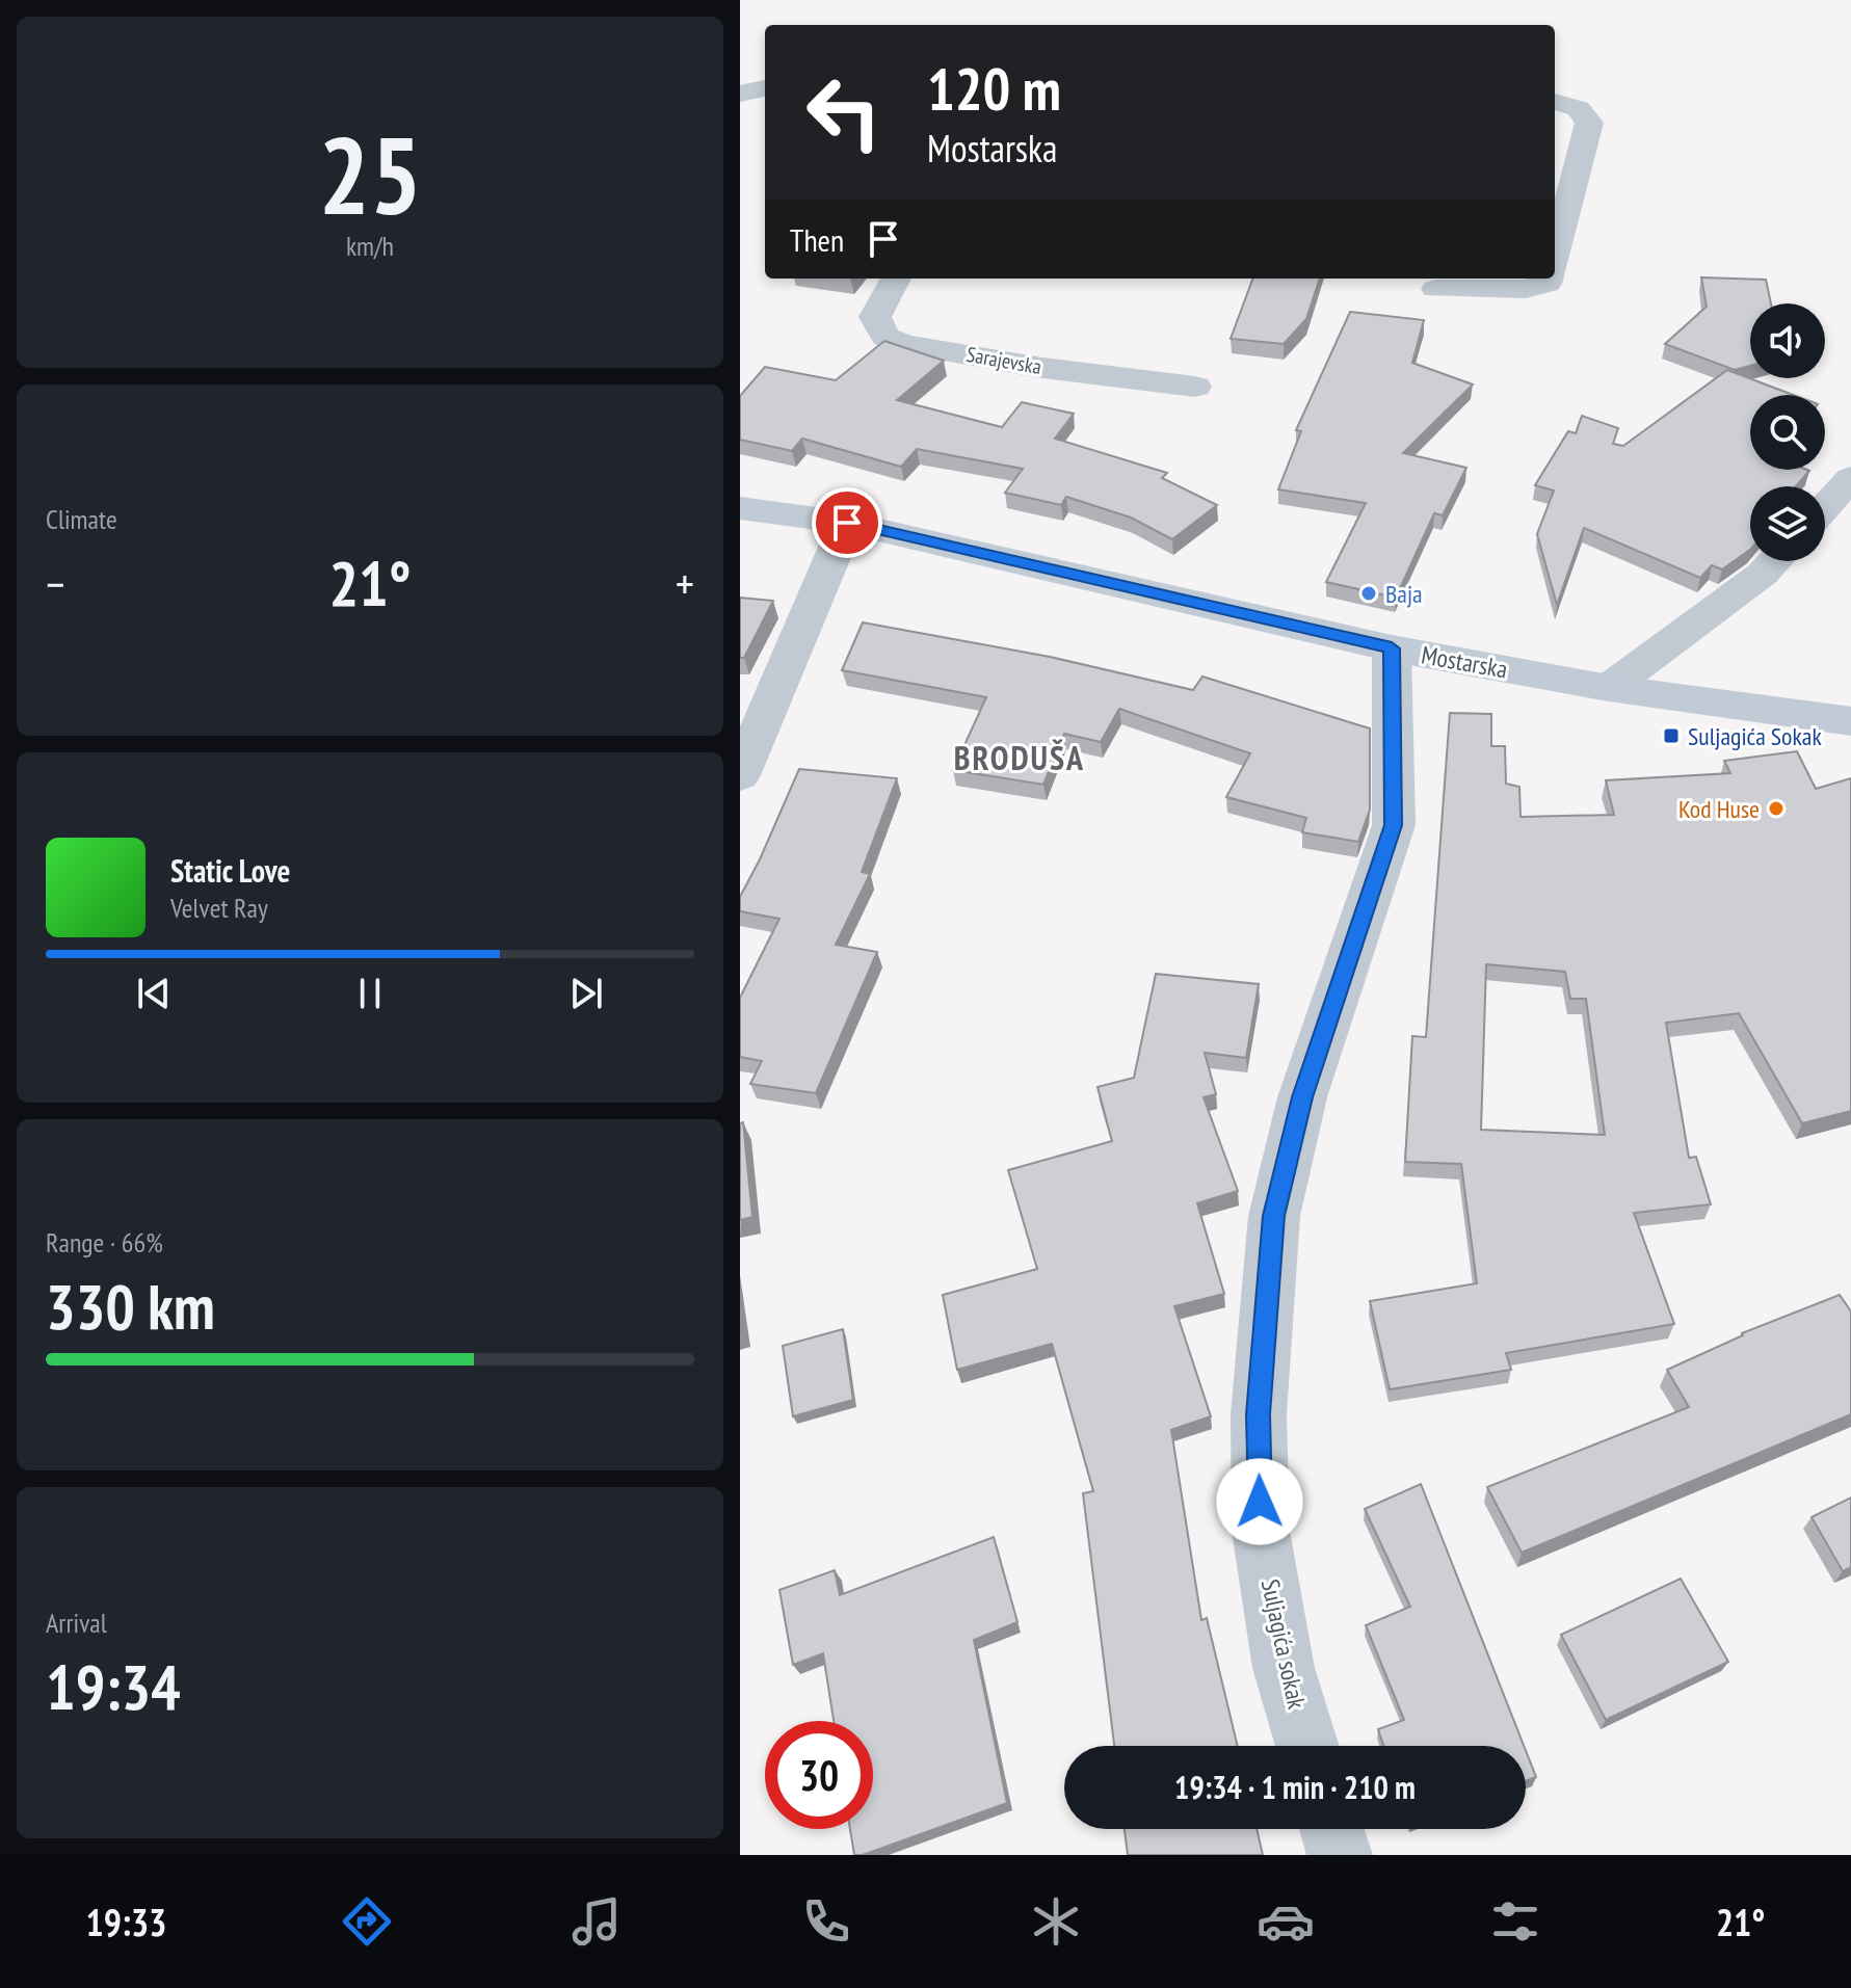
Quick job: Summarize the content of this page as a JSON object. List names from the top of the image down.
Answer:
{
  "streets": {
    "main road": ["Mostarska"],
    "street": ["Sarajevska", "Suljagića sokak"]
  },
  "crossings": [
    ["Mostarska", "Suljagića sokak"]
  ],
  "districts": ["BRODUŠA"],
  "places": {
    "other": ["Baja", "Kod Huse"],
    "transit": ["Suljagića Sokak"]
  },
  "page": {
    "tile": [
      ["25", "km/h"],
      "Climate",
      ["Range · 66%", "330 km"],
      ["Arrival", "19:34"]
    ],
    "turn": ["120 m", "Mostarska"],
    "then": "Then",
    "heat": ["−", "21°", "+"],
    "song": ["Static Love", "Velvet Ray"],
    "limit": "30",
    "trip": "19:34 · 1 min · 210 m",
    "tabs": ["19:33", "21°"]
  }
}
